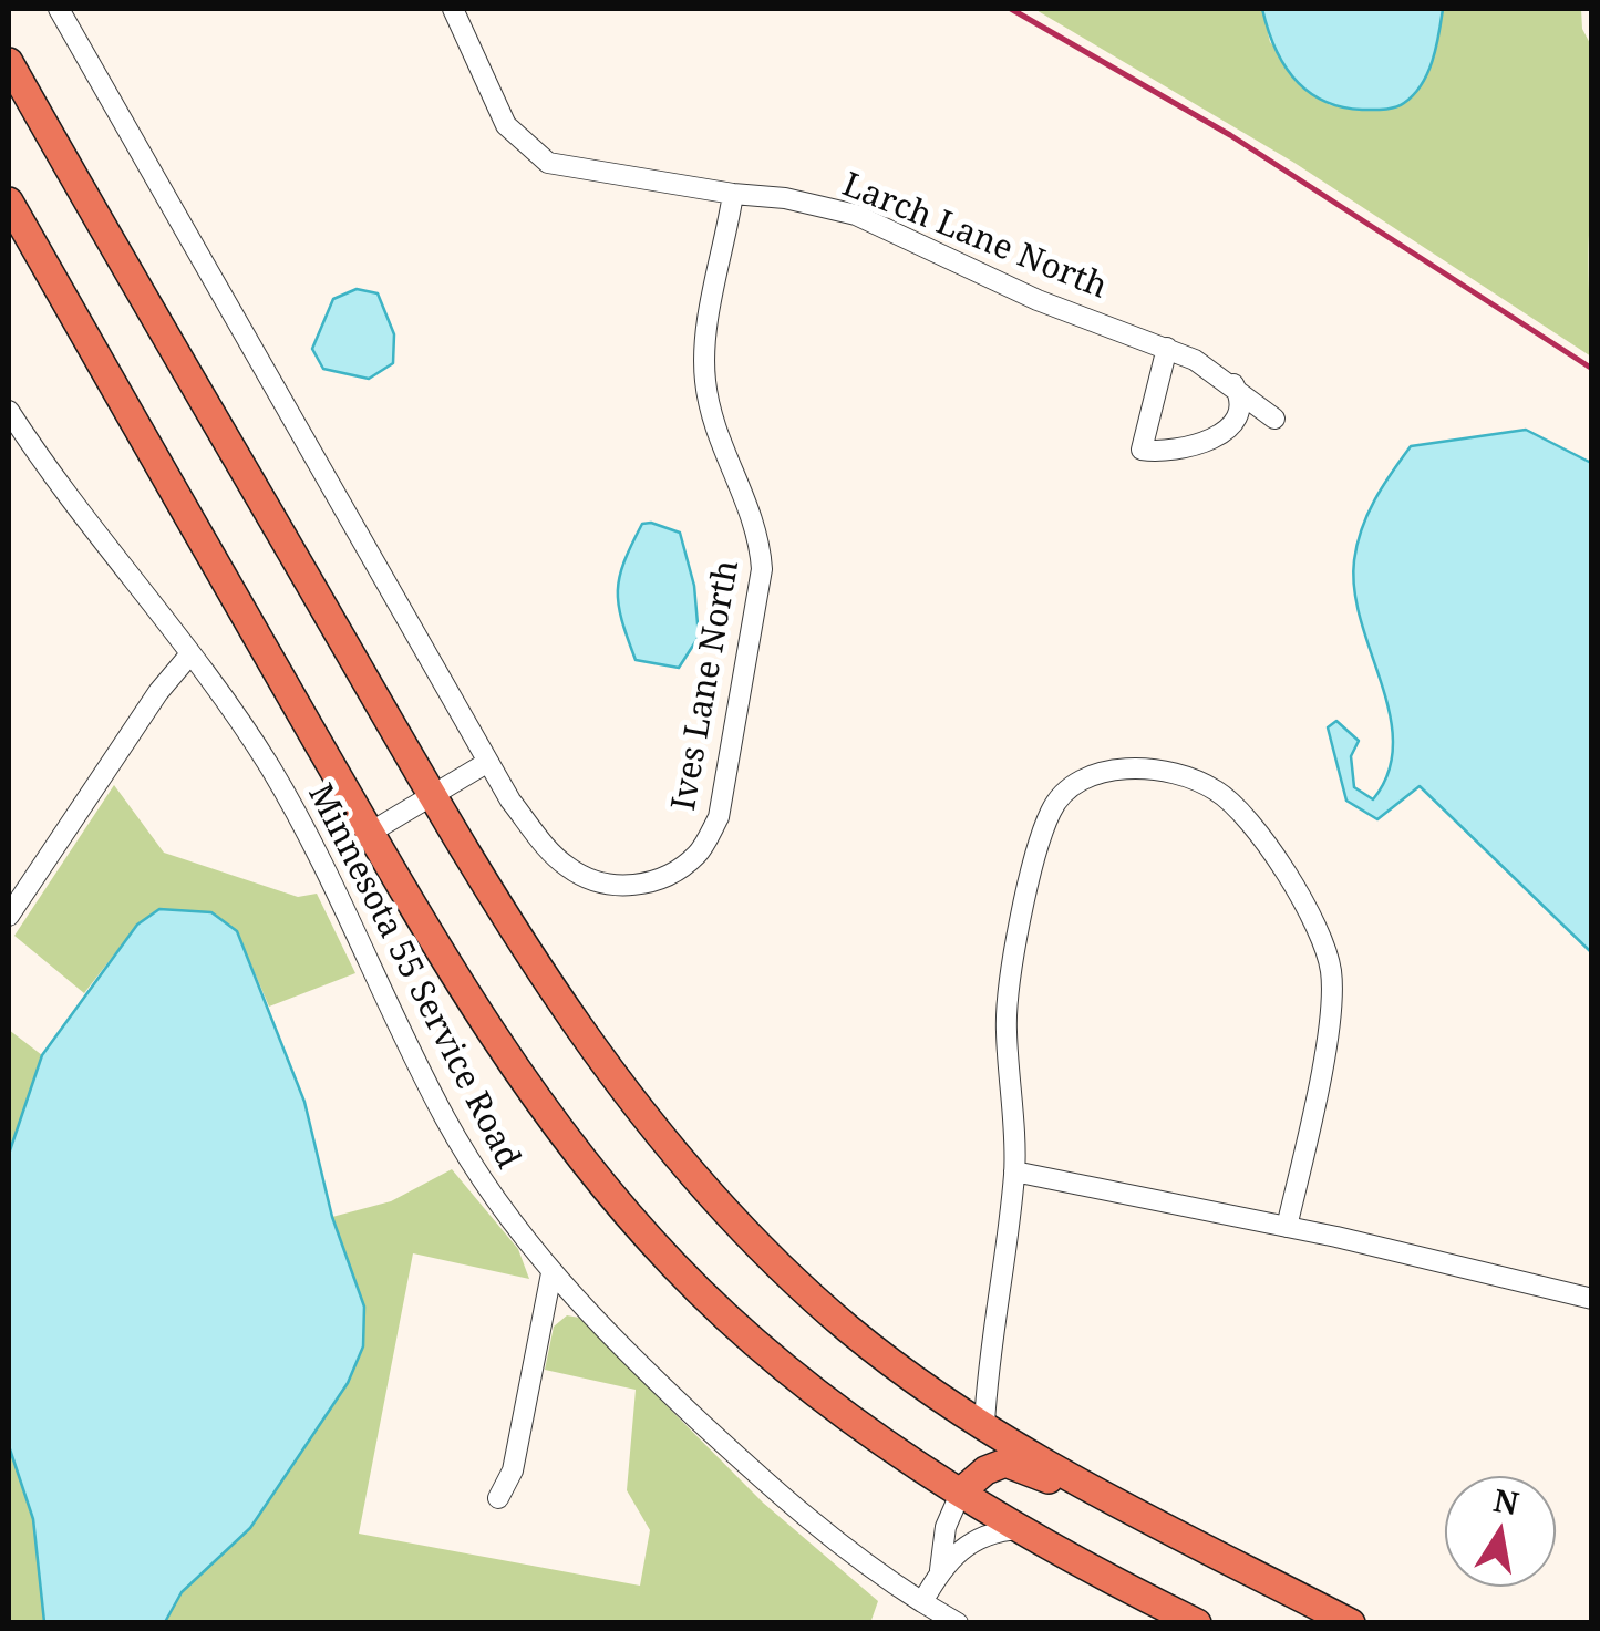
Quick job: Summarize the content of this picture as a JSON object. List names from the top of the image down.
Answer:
{
  "streets": {
    "street": ["Larch Lane North", "Ives Lane North", "Minnesota 55 Service Road"]
  },
  "crossings": [
    ["Larch Lane North", "Ives Lane North"]
  ],
  "north": "top"
}
